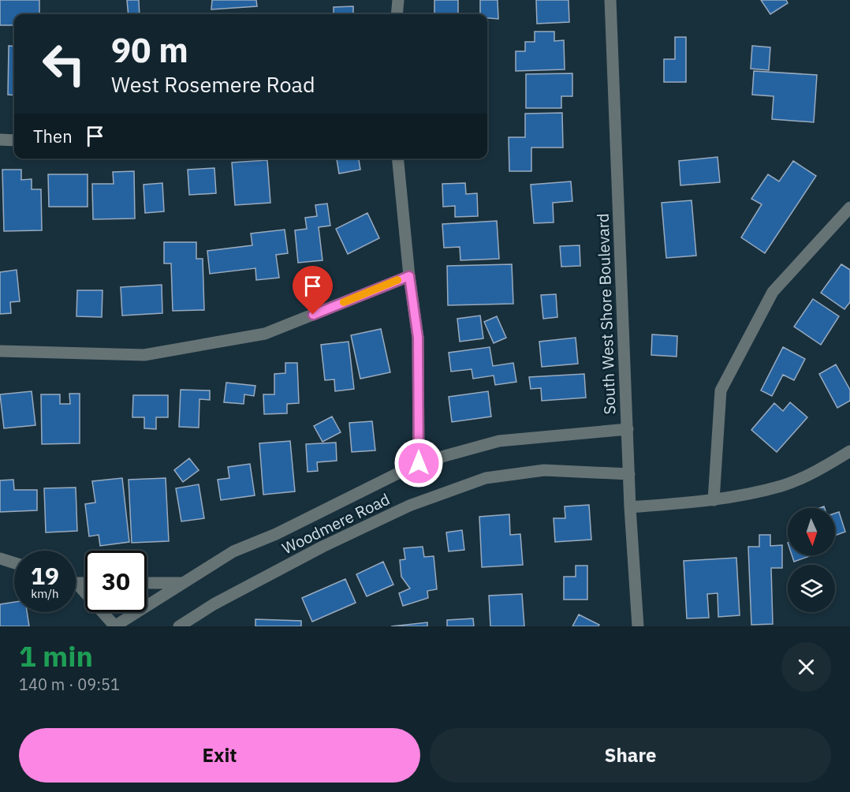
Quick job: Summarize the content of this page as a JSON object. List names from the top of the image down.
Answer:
{
  "streets": {
    "street": ["South West Shore Boulevard", "Woodmere Road"]
  },
  "crossings": [
    ["South West Shore Boulevard", "Woodmere Road"]
  ],
  "north": "bottom",
  "page": {
    "turn": ["90 m", "West Rosemere Road"],
    "then": "Then",
    "speed": "19 km/h",
    "limit": "30",
    "heading": ["1 min", "140 m · 09:51"],
    "buttons": ["Exit", "Share"]
  }
}
